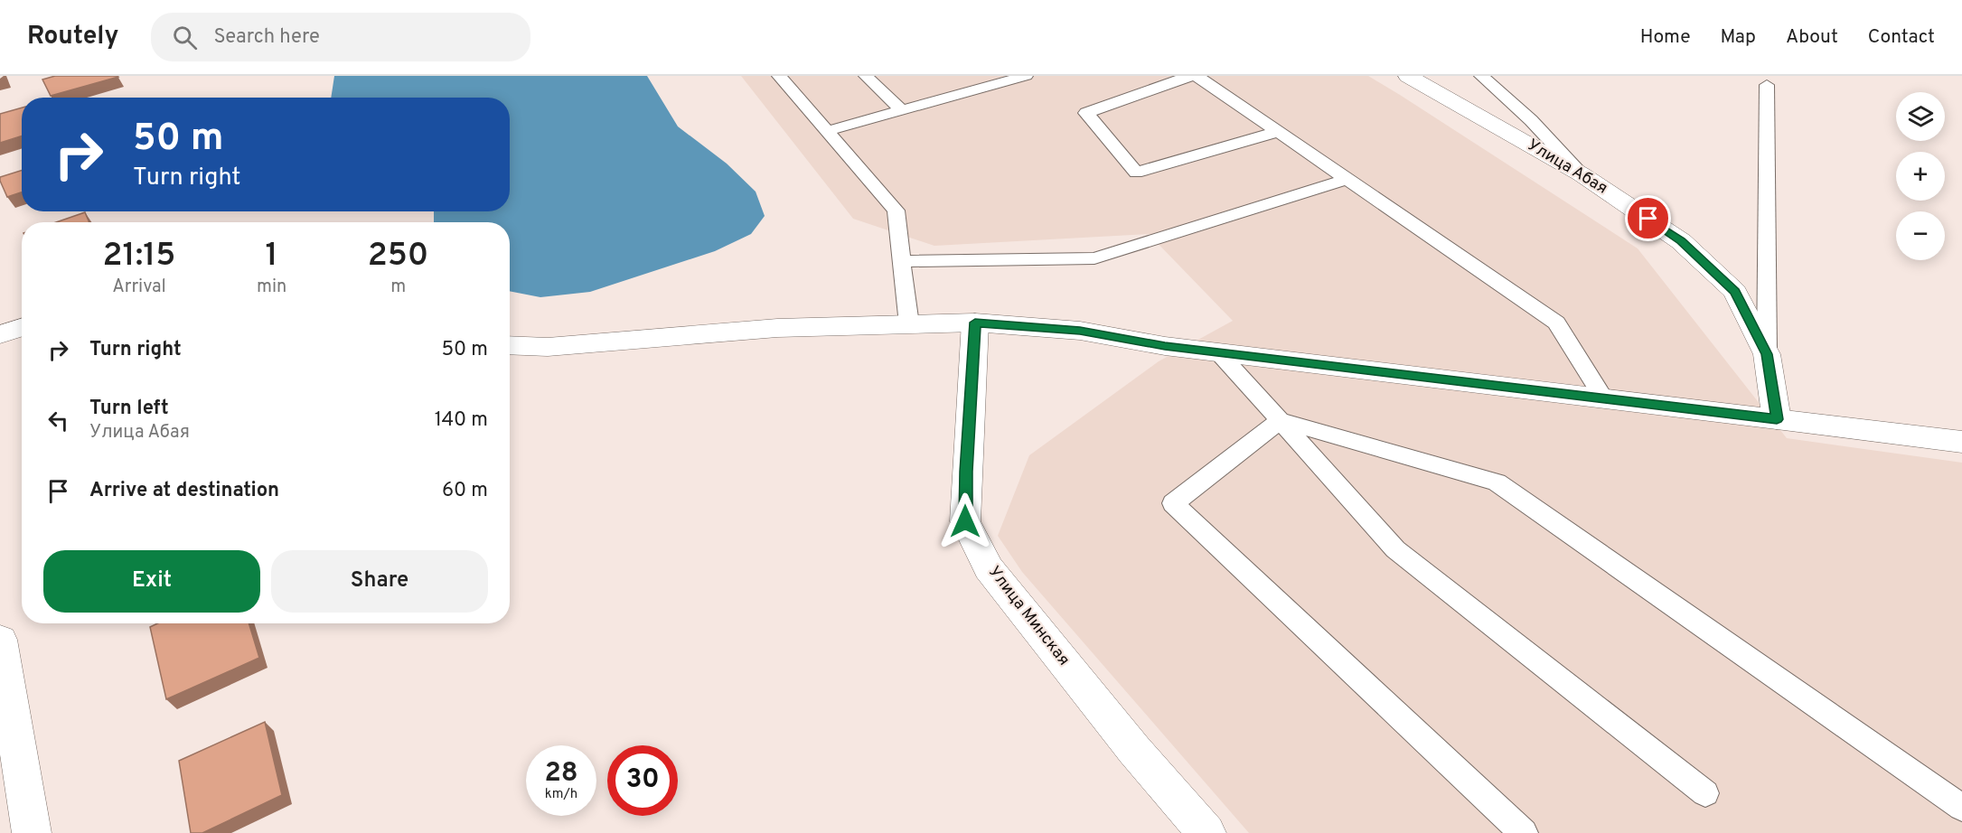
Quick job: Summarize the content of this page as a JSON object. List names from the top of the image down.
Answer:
{
  "streets": {
    "street": ["Улица Абая", "Улица Минская"]
  },
  "page": {
    "header": "Routely",
    "search": "Search here",
    "nav": [
      "Home",
      "Map",
      "About",
      "Contact"
    ],
    "map_buttons": ["+", "−"],
    "turn": ["50 m", "Turn right"],
    "eta": [
      "21:15",
      "Arrival",
      "1",
      "min",
      "250",
      "m"
    ],
    "list": [
      {
        "name": "Turn right",
        "value": "50 m"
      },
      {
        "name": "Turn left",
        "note": "Улица Абая",
        "value": "140 m"
      },
      {
        "name": "Arrive at destination",
        "value": "60 m"
      }
    ],
    "buttons": ["Exit", "Share"],
    "speed": "28 km/h",
    "limit": "30"
  }
}
